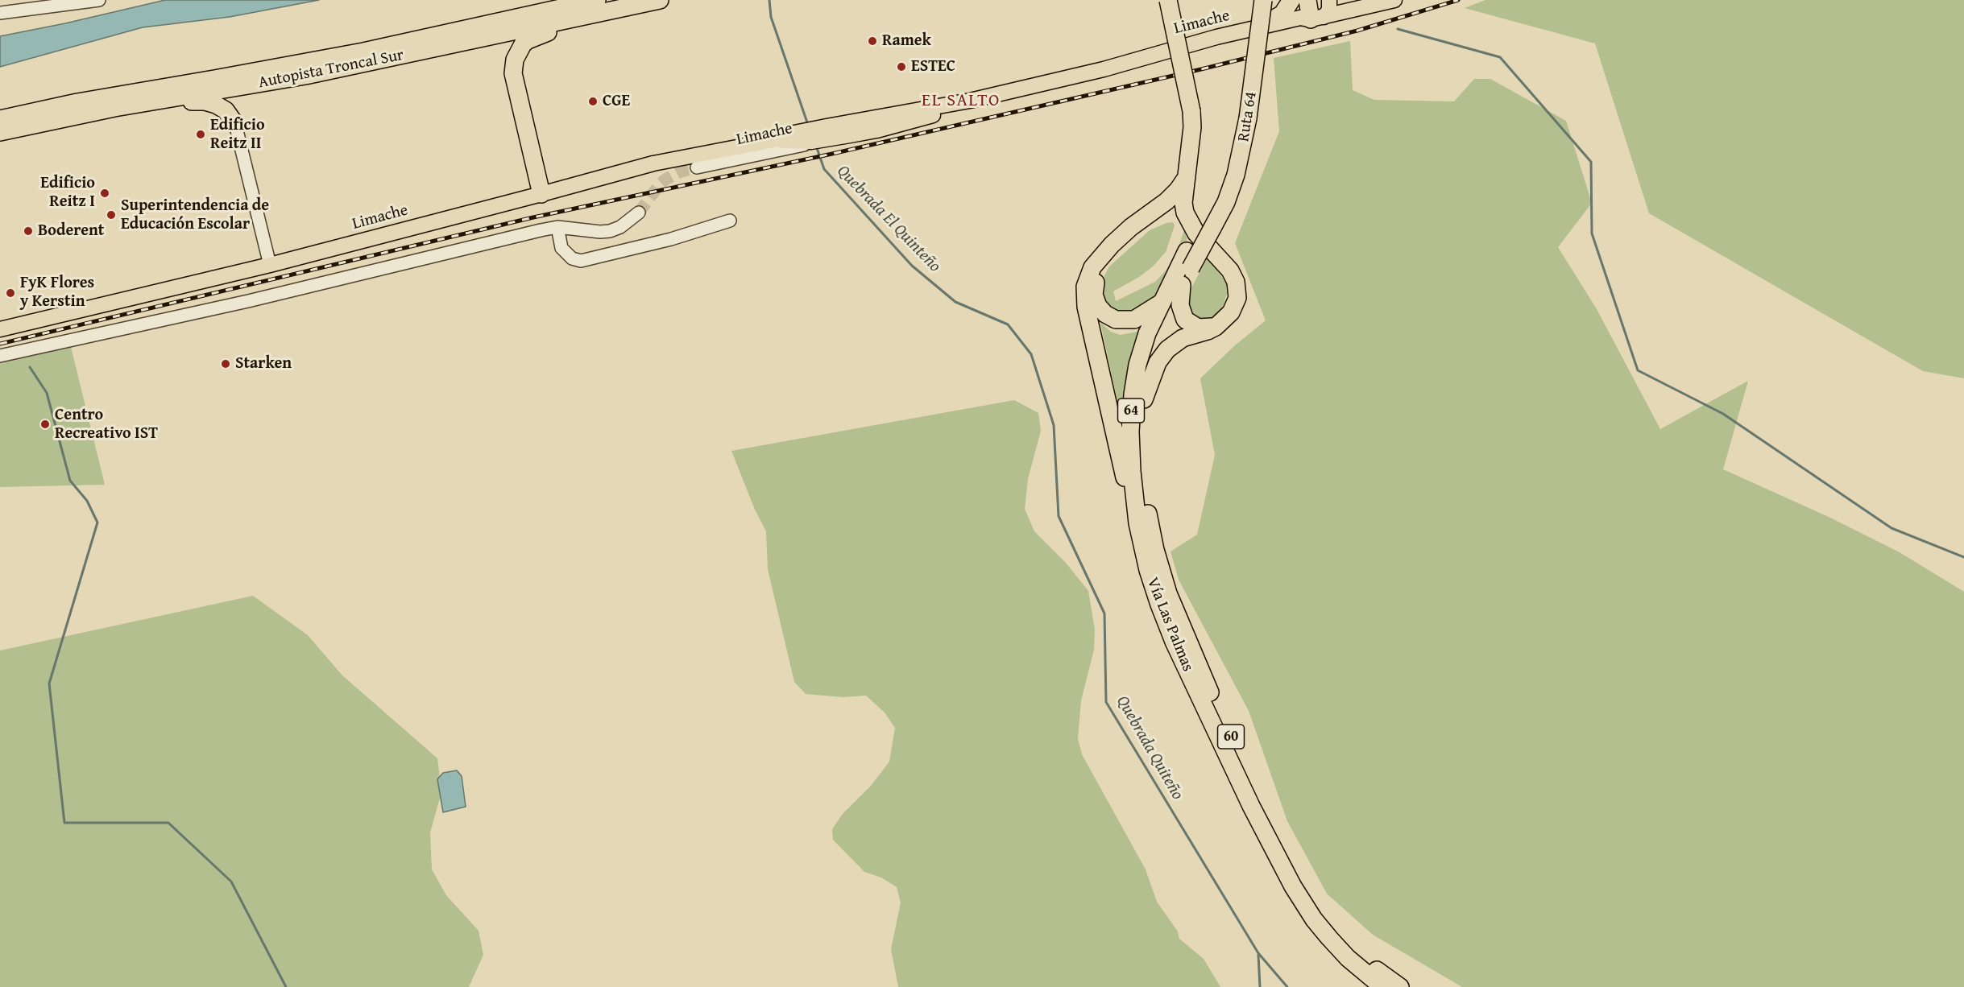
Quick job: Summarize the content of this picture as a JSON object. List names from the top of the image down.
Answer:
{
  "streets": {
    "highway": [
      "Autopista Troncal Sur",
      "Ruta 64",
      "64",
      "Vía Las Palmas",
      "60"
    ],
    "main road": ["Limache"]
  },
  "crossings": [
    ["Ruta 64", "Vía Las Palmas"]
  ],
  "districts": ["EL SALTO"],
  "water": ["Quebrada El Quinteño", "Quebrada Quiteño"],
  "places": [
    "Ramek",
    "ESTEC",
    "CGE",
    "Edificio Reitz II",
    "Edificio Reitz I",
    "Superintendencia de Educación Escolar",
    "Boderent",
    "FyK Flores y Kerstin",
    "Starken",
    "Centro Recreativo IST"
  ]
}
